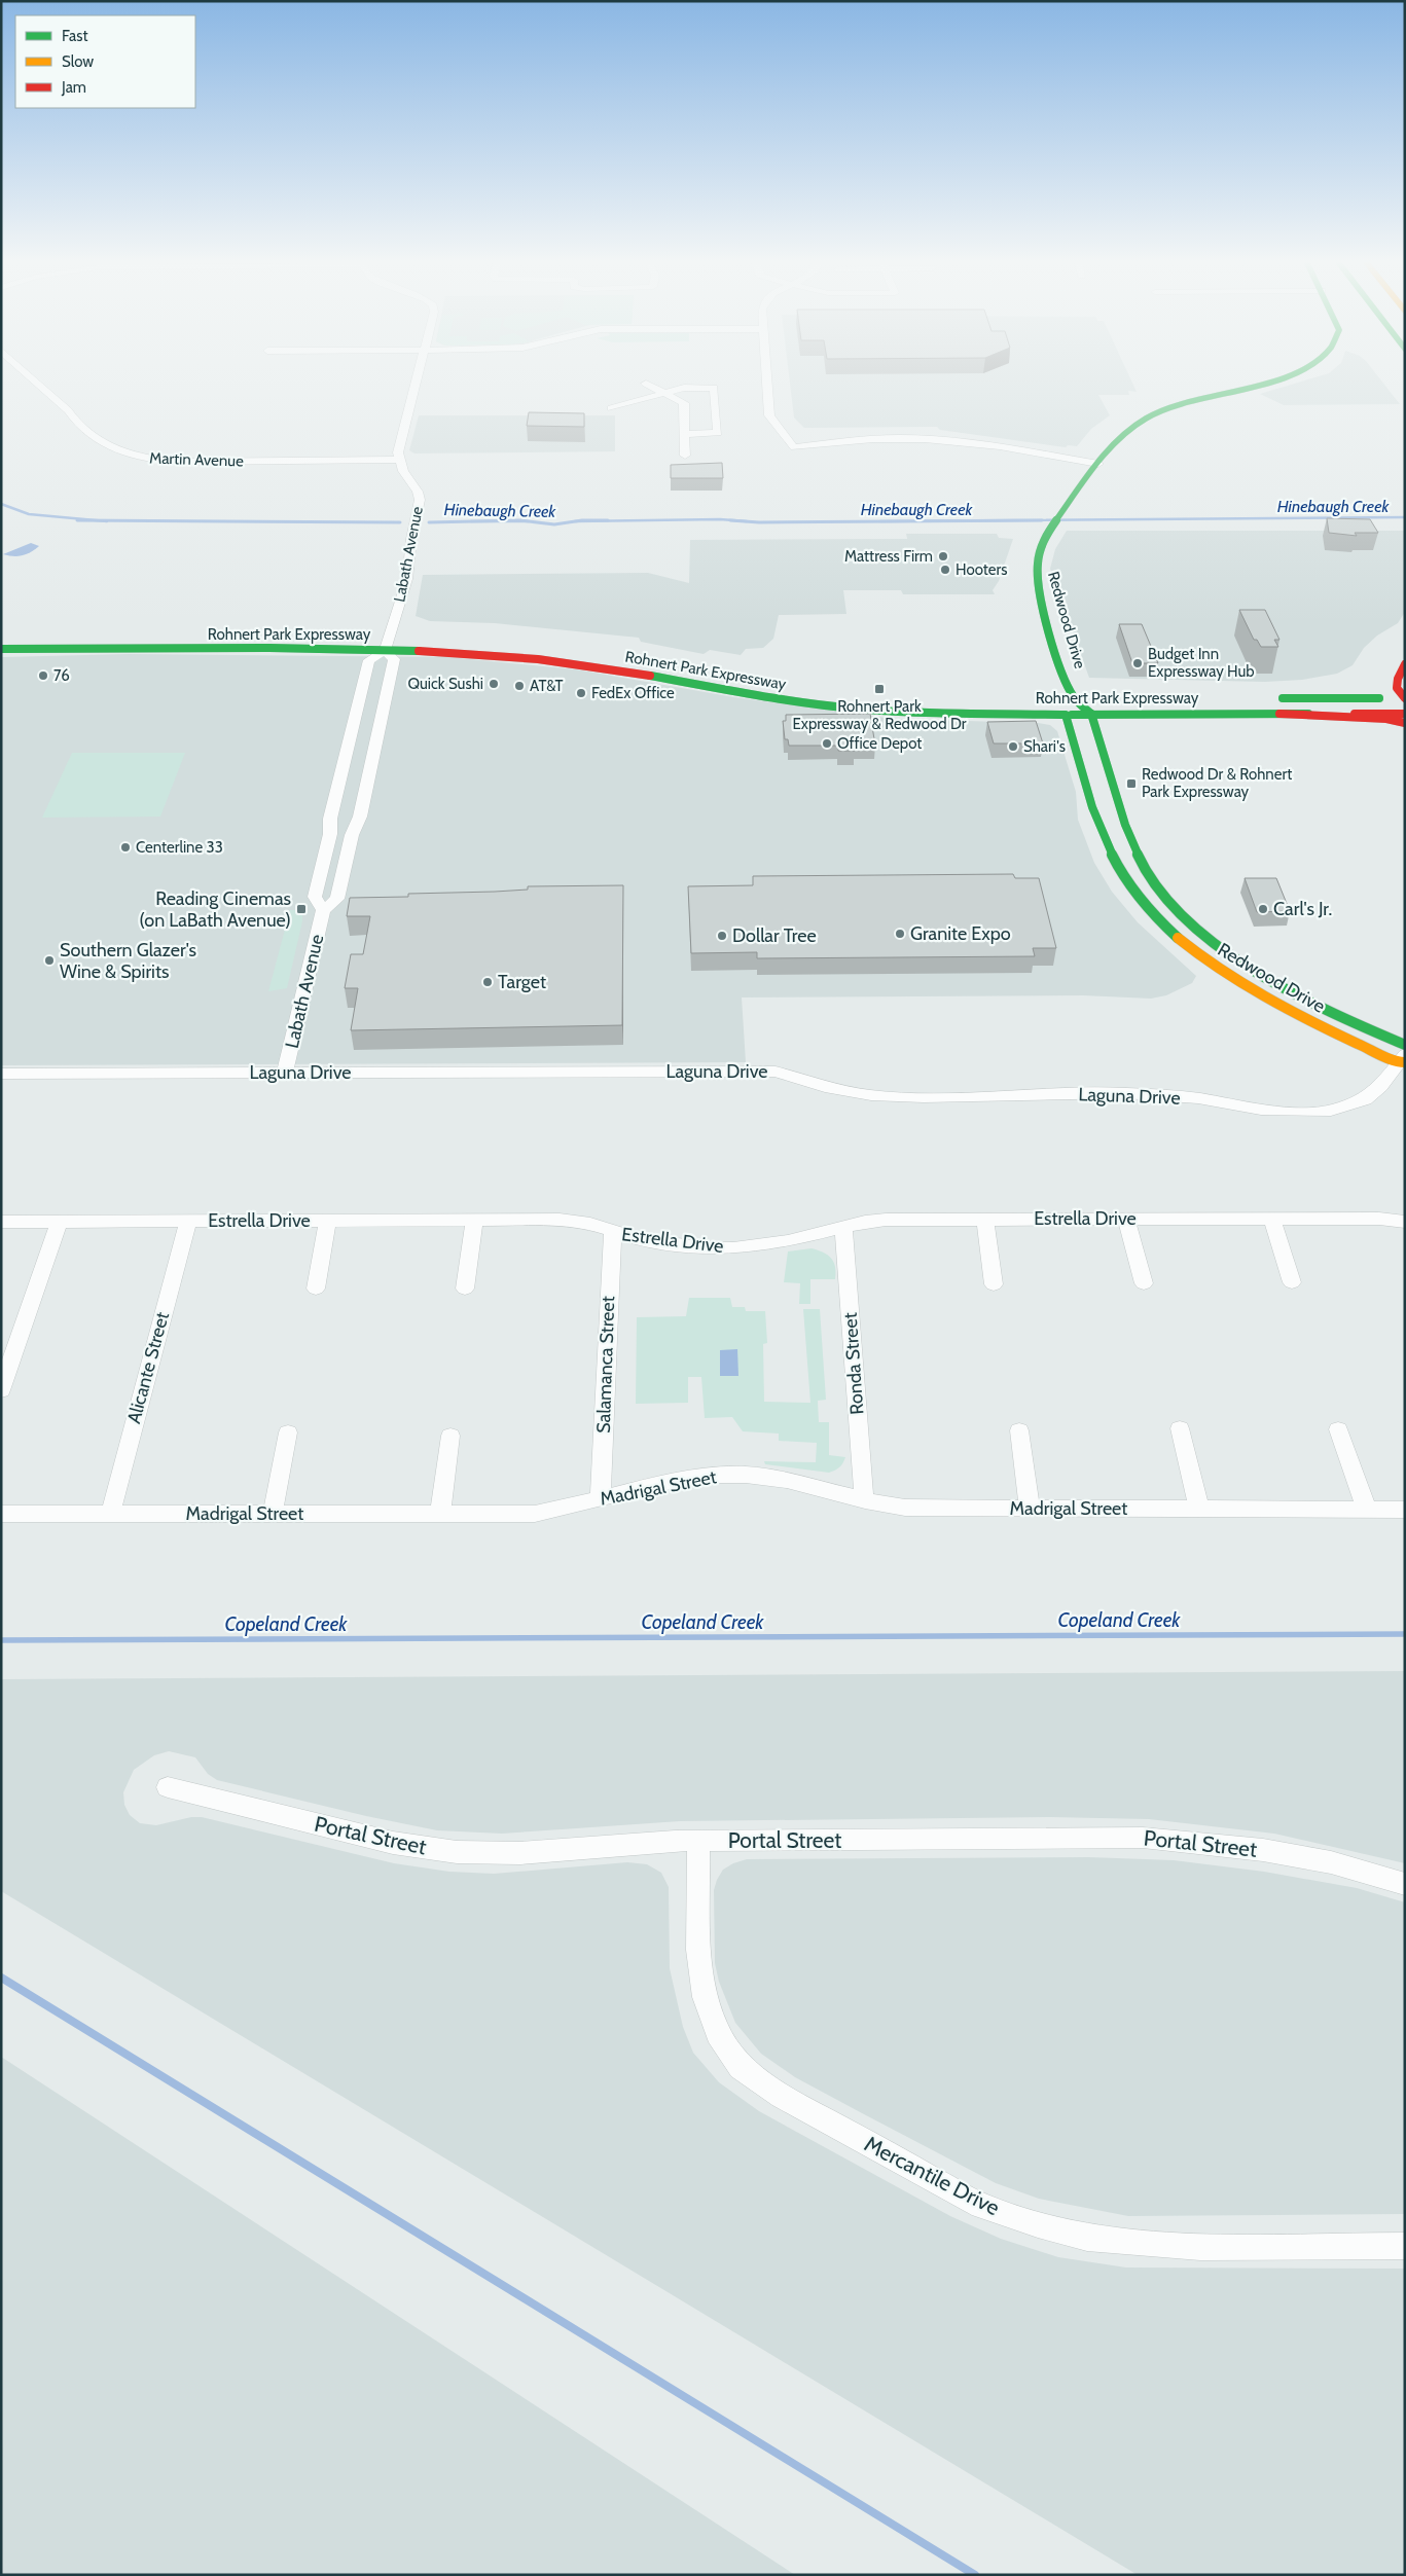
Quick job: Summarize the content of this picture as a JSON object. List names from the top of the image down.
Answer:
{
  "streets": {
    "main road": ["Redwood Drive", "Rohnert Park Expressway"],
    "street": [
      "Martin Avenue",
      "Labath Avenue",
      "Laguna Drive",
      "Estrella Drive",
      "Ronda Street",
      "Salamanca Street",
      "Alicante Street",
      "Madrigal Street",
      "Portal Street",
      "Mercantile Drive"
    ]
  },
  "crossings": [
    ["Martin Avenue", "Labath Avenue"],
    ["Labath Avenue", "Rohnert Park Expressway"],
    ["Labath Avenue", "Laguna Drive"],
    ["Redwood Drive", "Rohnert Park Expressway"],
    ["Redwood Drive", "Laguna Drive"],
    ["Estrella Drive", "Ronda Street"],
    ["Estrella Drive", "Salamanca Street"],
    ["Estrella Drive", "Alicante Street"],
    ["Ronda Street", "Madrigal Street"],
    ["Salamanca Street", "Madrigal Street"],
    ["Alicante Street", "Madrigal Street"],
    ["Portal Street", "Mercantile Drive"]
  ],
  "water": ["Hinebaugh Creek", "Copeland Creek"],
  "places": {
    "other": [
      "Mattress Firm",
      "Hooters",
      "Budget Inn Expressway Hub",
      "76",
      "Quick Sushi",
      "AT&T",
      "FedEx Office",
      "Office Depot",
      "Shari's",
      "Centerline 33",
      "Carl's Jr.",
      "Granite Expo",
      "Dollar Tree",
      "Southern Glazer's Wine & Spirits",
      "Target"
    ],
    "transit": ["Rohnert Park Expressway & Redwood Dr", "Redwood Dr & Rohnert Park Expressway", "Reading Cinemas (on LaBath Avenue)"]
  },
  "legend": ["Fast", "Slow", "Jam"]
}
